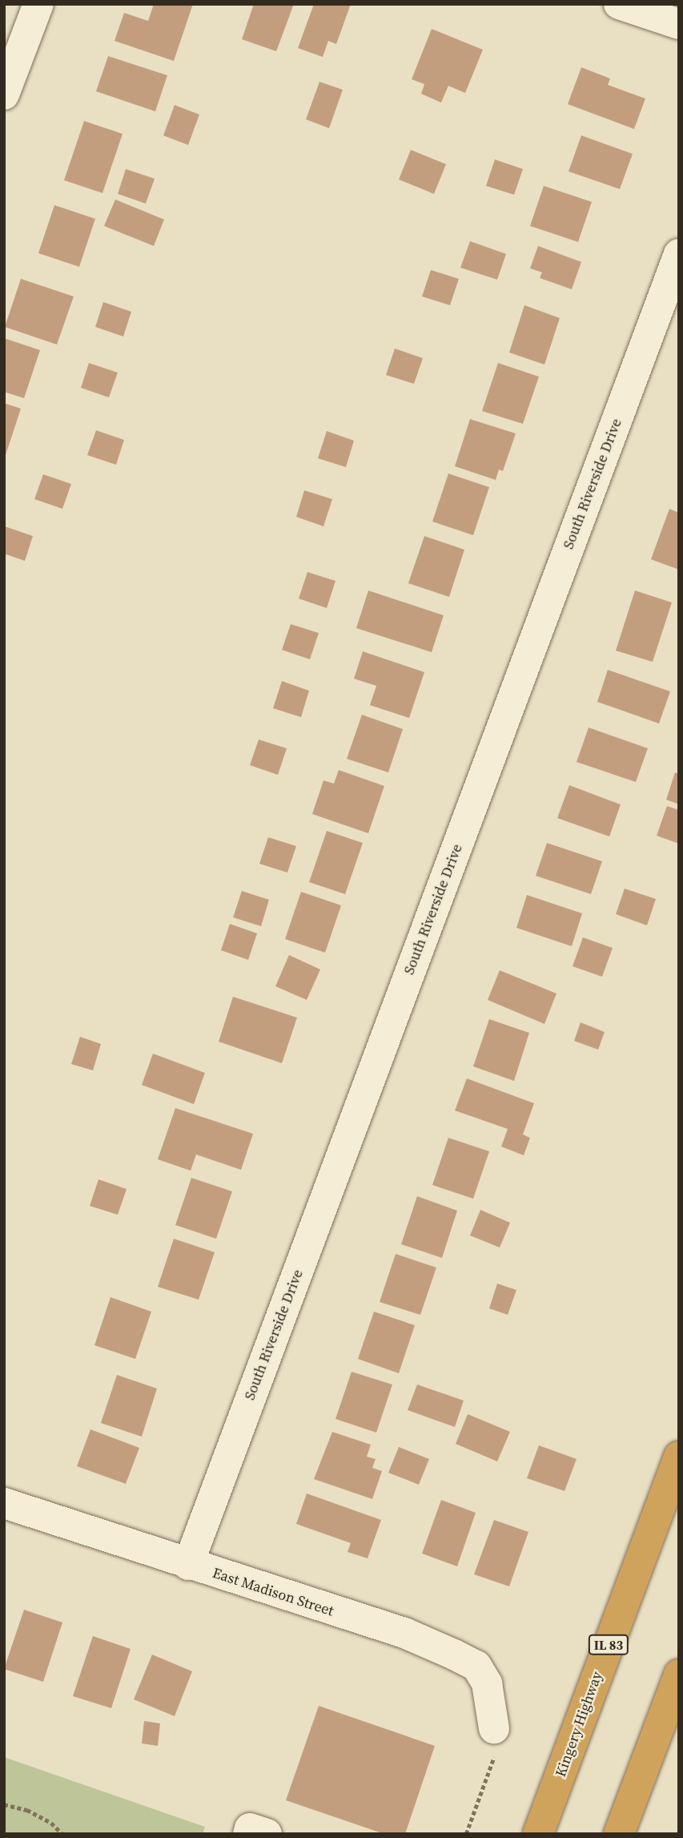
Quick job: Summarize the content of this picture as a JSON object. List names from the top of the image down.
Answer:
{
  "streets": {
    "highway": ["IL 83", "Kingery Highway"],
    "street": ["South Riverside Drive", "East Madison Street"]
  },
  "crossings": [
    ["South Riverside Drive", "East Madison Street"]
  ]
}
